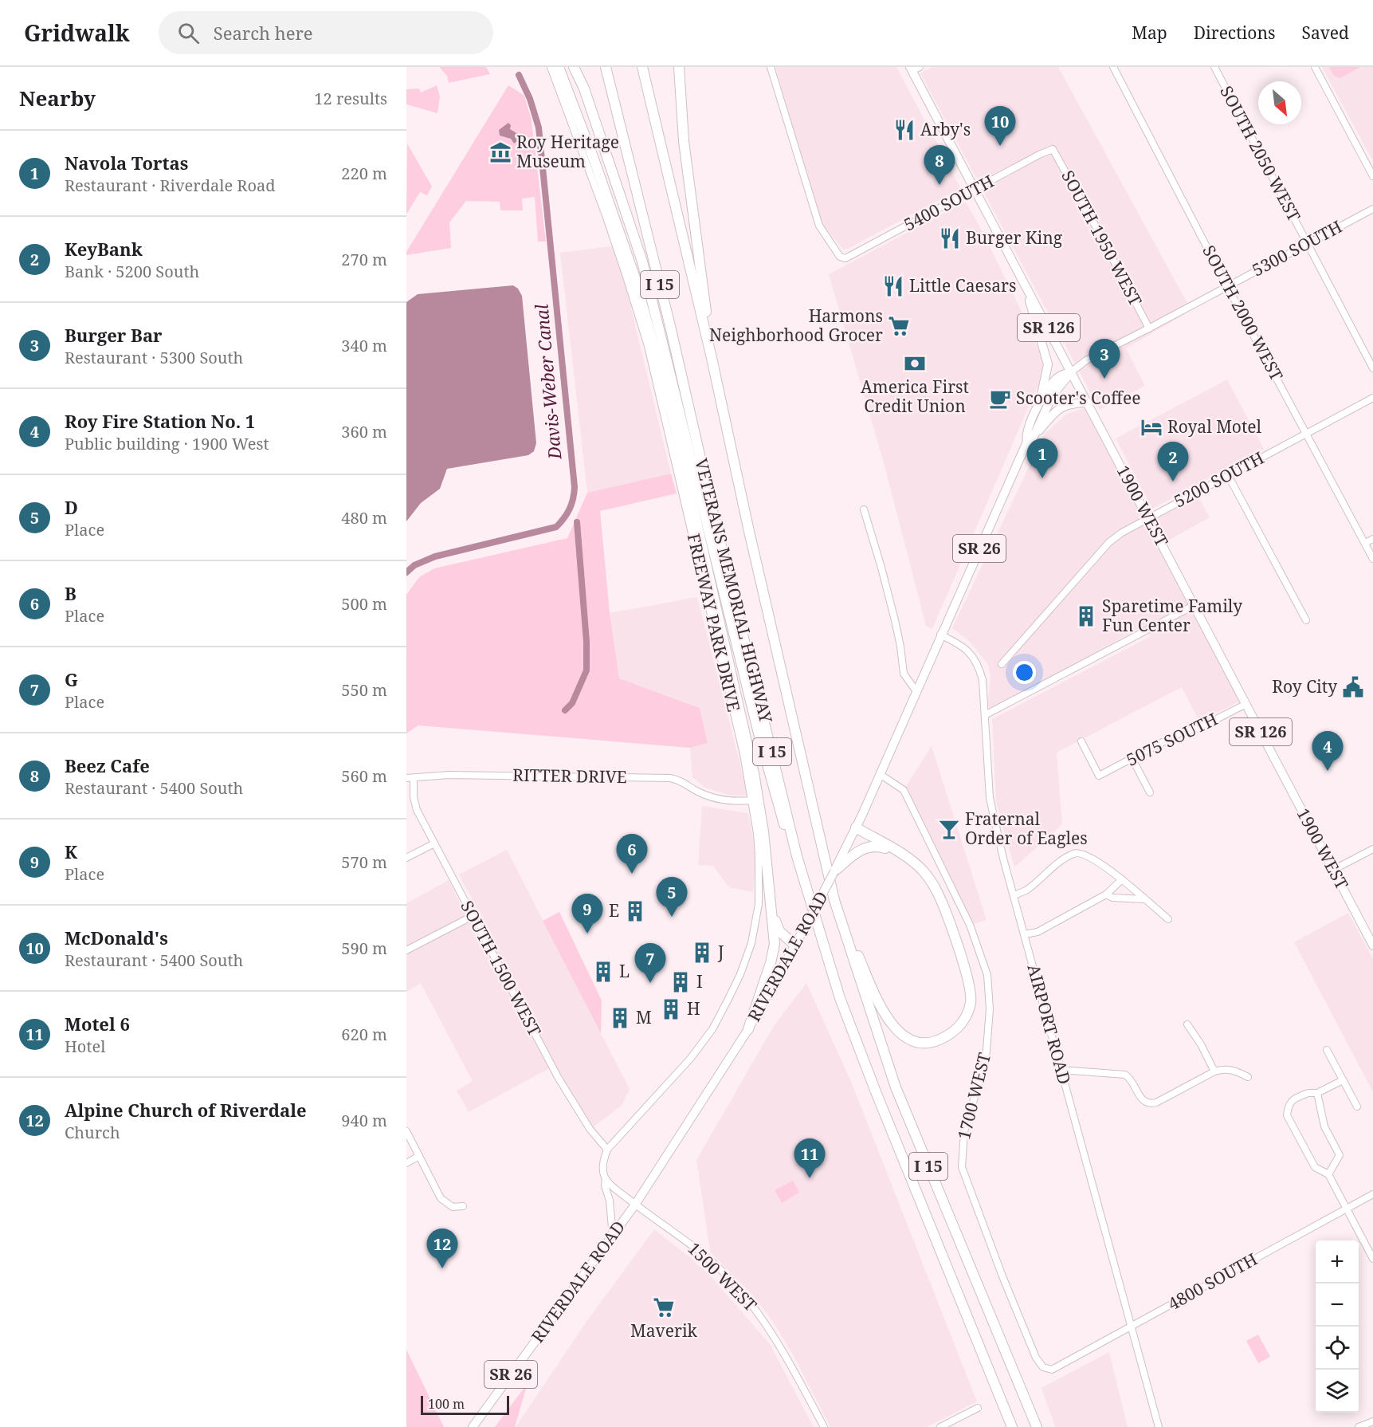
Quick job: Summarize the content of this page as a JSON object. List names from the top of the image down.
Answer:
{
  "streets": {
    "highway": ["I 15", "VETERANS MEMORIAL HIGHWAY"],
    "main road": [
      "SR 126",
      "1900 WEST",
      "SR 26",
      "RIVERDALE ROAD"
    ],
    "street": [
      "SOUTH 2050 WEST",
      "5400 SOUTH",
      "SOUTH 1950 WEST",
      "5300 SOUTH",
      "SOUTH 2000 WEST",
      "5200 SOUTH",
      "FREEWAY PARK DRIVE",
      "5075 SOUTH",
      "RITTER DRIVE",
      "SOUTH 1500 WEST",
      "AIRPORT ROAD",
      "1700 WEST",
      "1500 WEST",
      "4800 SOUTH"
    ]
  },
  "crossings": [
    ["SOUTH 2050 WEST", "5300 SOUTH"],
    ["5400 SOUTH", "SOUTH 1950 WEST"],
    ["5400 SOUTH", "1900 WEST"],
    ["SOUTH 1950 WEST", "5300 SOUTH"],
    ["5300 SOUTH", "SOUTH 2000 WEST"],
    ["5300 SOUTH", "1900 WEST"],
    ["5300 SOUTH", "RIVERDALE ROAD"],
    ["SOUTH 2000 WEST", "5200 SOUTH"],
    ["5200 SOUTH", "1900 WEST"],
    ["1900 WEST", "5075 SOUTH"],
    ["1900 WEST", "RIVERDALE ROAD"],
    ["FREEWAY PARK DRIVE", "RITTER DRIVE"],
    ["FREEWAY PARK DRIVE", "SOUTH 1500 WEST"],
    ["RITTER DRIVE", "SOUTH 1500 WEST"],
    ["RIVERDALE ROAD", "AIRPORT ROAD"],
    ["RIVERDALE ROAD", "1700 WEST"],
    ["RIVERDALE ROAD", "1500 WEST"],
    ["AIRPORT ROAD", "4800 SOUTH"],
    ["1700 WEST", "4800 SOUTH"]
  ],
  "water": ["Davis-Weber Canal"],
  "places": {
    "restaurant": ["Arby's", "Burger King", "Little Caesars"],
    "museum": ["Roy Heritage Museum"],
    "supermarket": ["Harmons Neighborhood Grocer", "Maverik"],
    "bank": ["America First Credit Union"],
    "cafe": ["Scooter's Coffee"],
    "hotel": ["Royal Motel"],
    "building": [
      "Sparetime Family Fun Center",
      "E",
      "J",
      "L",
      "I",
      "H",
      "M"
    ],
    "public building": ["Roy City"],
    "bar": ["Fraternal Order of Eagles"]
  },
  "scale_bar": "100 m",
  "north": "bottom right",
  "page": {
    "header": "Gridwalk",
    "search": "Search here",
    "nav": ["Map", "Directions", "Saved"],
    "heading": ["Nearby", "12 results"],
    "pins": [
      "10",
      "8",
      "3",
      "1",
      "2",
      "4",
      "6",
      "5",
      "9",
      "7",
      "11",
      "12"
    ],
    "list": [
      {
        "mark": "1",
        "name": "Navola Tortas",
        "note": "Restaurant · Riverdale Road",
        "value": "220 m"
      },
      {
        "mark": "2",
        "name": "KeyBank",
        "note": "Bank · 5200 South",
        "value": "270 m"
      },
      {
        "mark": "3",
        "name": "Burger Bar",
        "note": "Restaurant · 5300 South",
        "value": "340 m"
      },
      {
        "mark": "4",
        "name": "Roy Fire Station No. 1",
        "note": "Public building · 1900 West",
        "value": "360 m"
      },
      {
        "mark": "5",
        "name": "D",
        "note": "Place",
        "value": "480 m"
      },
      {
        "mark": "6",
        "name": "B",
        "note": "Place",
        "value": "500 m"
      },
      {
        "mark": "7",
        "name": "G",
        "note": "Place",
        "value": "550 m"
      },
      {
        "mark": "8",
        "name": "Beez Cafe",
        "note": "Restaurant · 5400 South",
        "value": "560 m"
      },
      {
        "mark": "9",
        "name": "K",
        "note": "Place",
        "value": "570 m"
      },
      {
        "mark": "10",
        "name": "McDonald's",
        "note": "Restaurant · 5400 South",
        "value": "590 m"
      },
      {
        "mark": "11",
        "name": "Motel 6",
        "note": "Hotel",
        "value": "620 m"
      },
      {
        "mark": "12",
        "name": "Alpine Church of Riverdale",
        "note": "Church",
        "value": "940 m"
      }
    ],
    "map_buttons": ["+", "−"],
    "scale": "100 m"
  }
}
